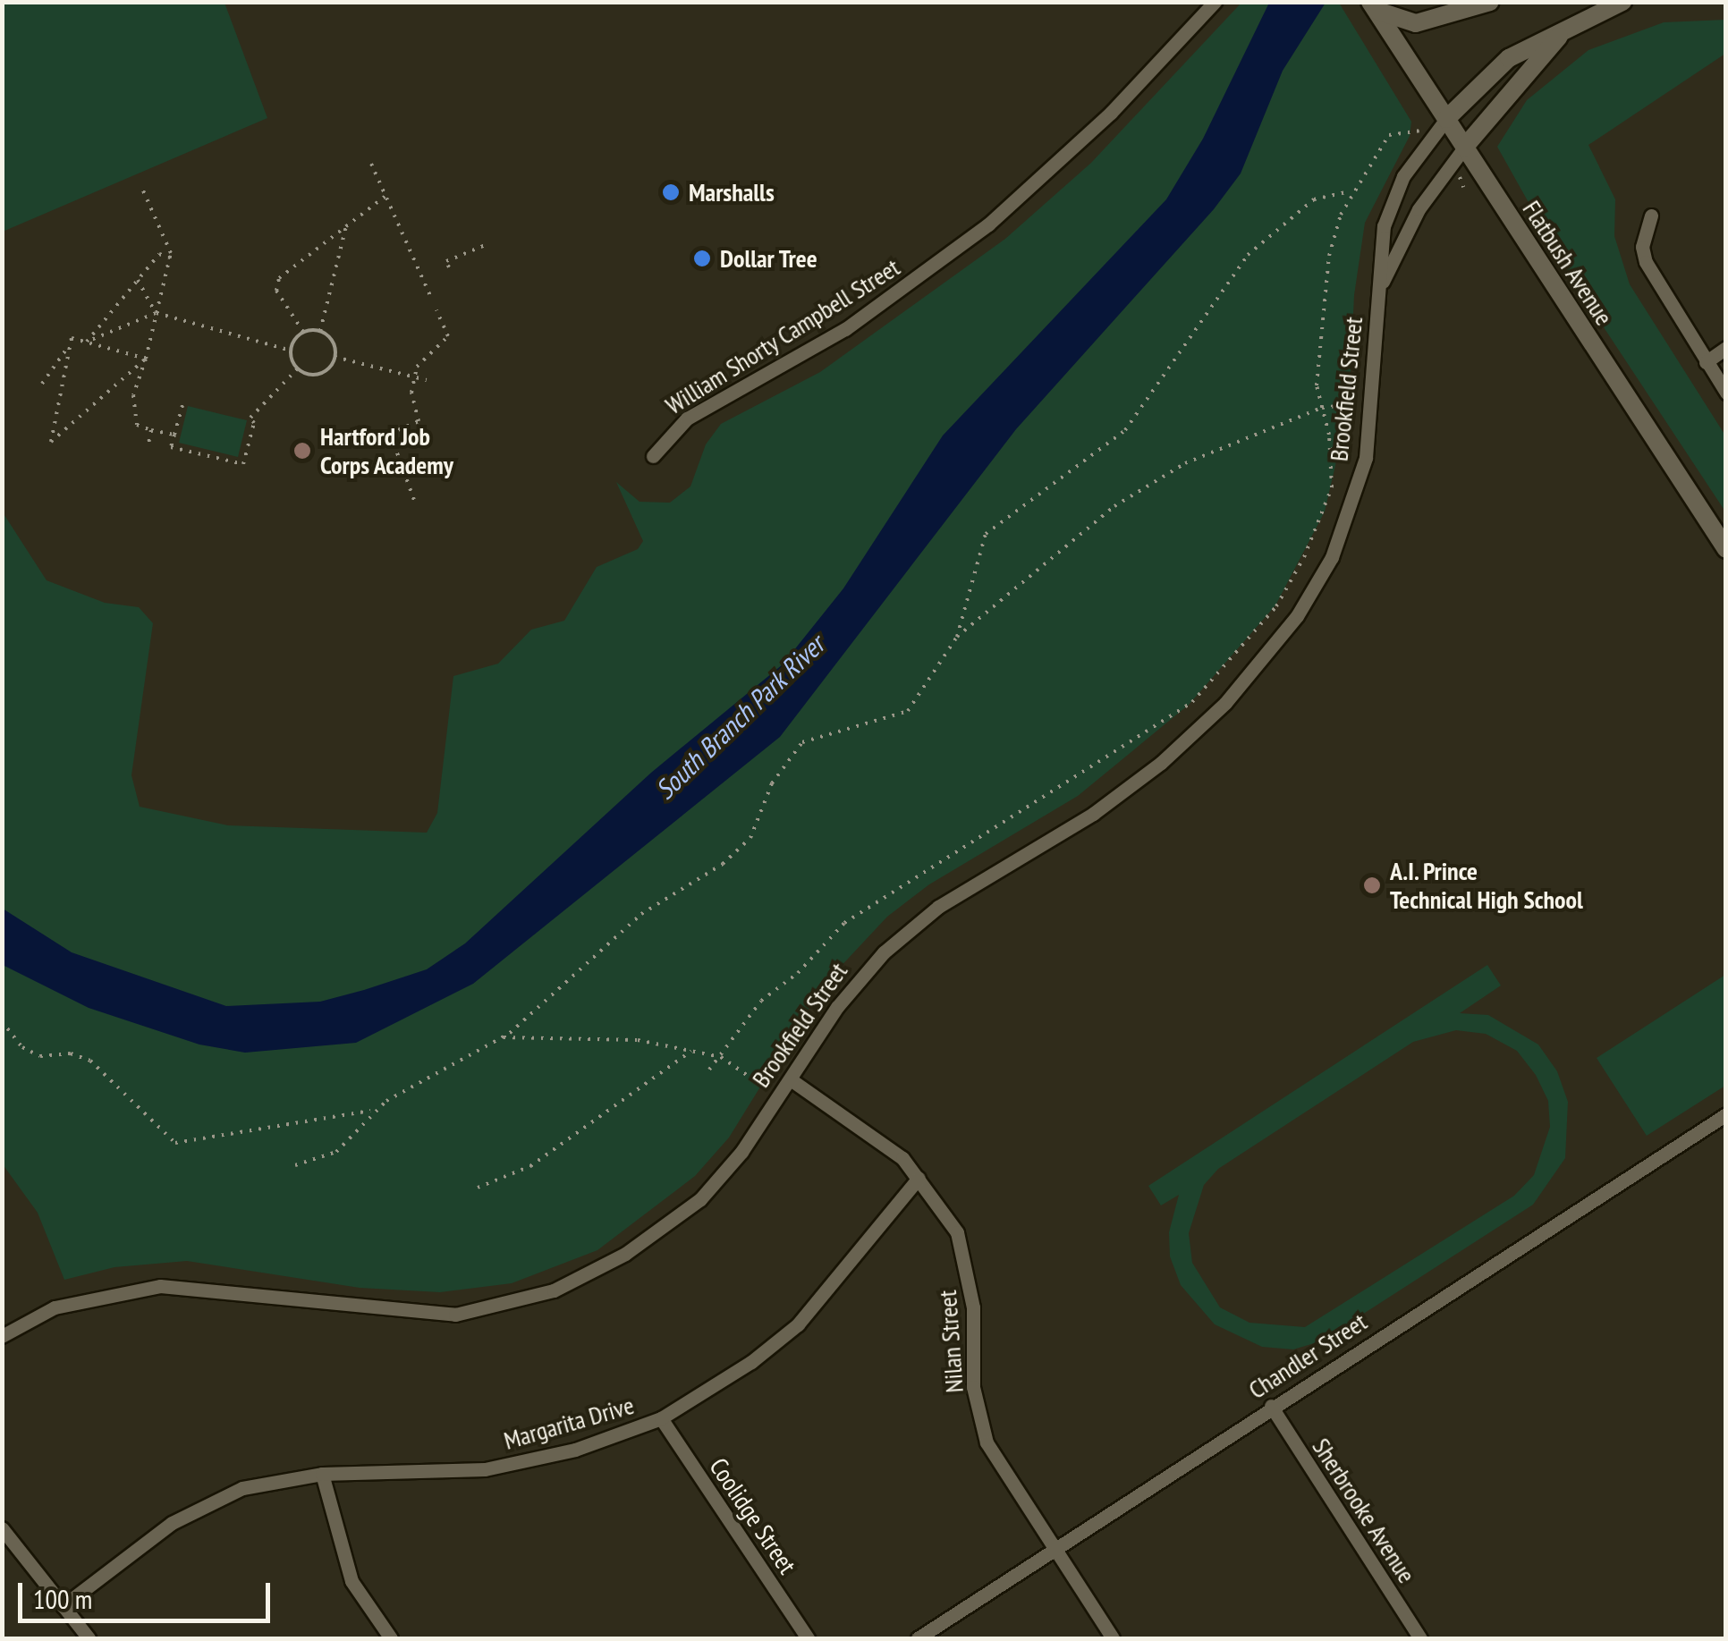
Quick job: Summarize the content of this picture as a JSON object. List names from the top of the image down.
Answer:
{
  "streets": {
    "street": [
      "Flatbush Avenue",
      "William Shorty Campbell Street",
      "Brookfield Street",
      "Nilan Street",
      "Chandler Street",
      "Margarita Drive",
      "Sherbrooke Avenue",
      "Coolidge Street"
    ]
  },
  "crossings": [
    ["Flatbush Avenue", "Brookfield Street"],
    ["Brookfield Street", "Nilan Street"],
    ["Nilan Street", "Chandler Street"],
    ["Nilan Street", "Margarita Drive"],
    ["Chandler Street", "Sherbrooke Avenue"],
    ["Margarita Drive", "Coolidge Street"]
  ],
  "water": ["South Branch Park River"],
  "places": [
    "Marshalls",
    "Dollar Tree",
    "Hartford Job Corps Academy",
    "A.I. Prince Technical High School"
  ],
  "scale_bar": "100 m"
}
